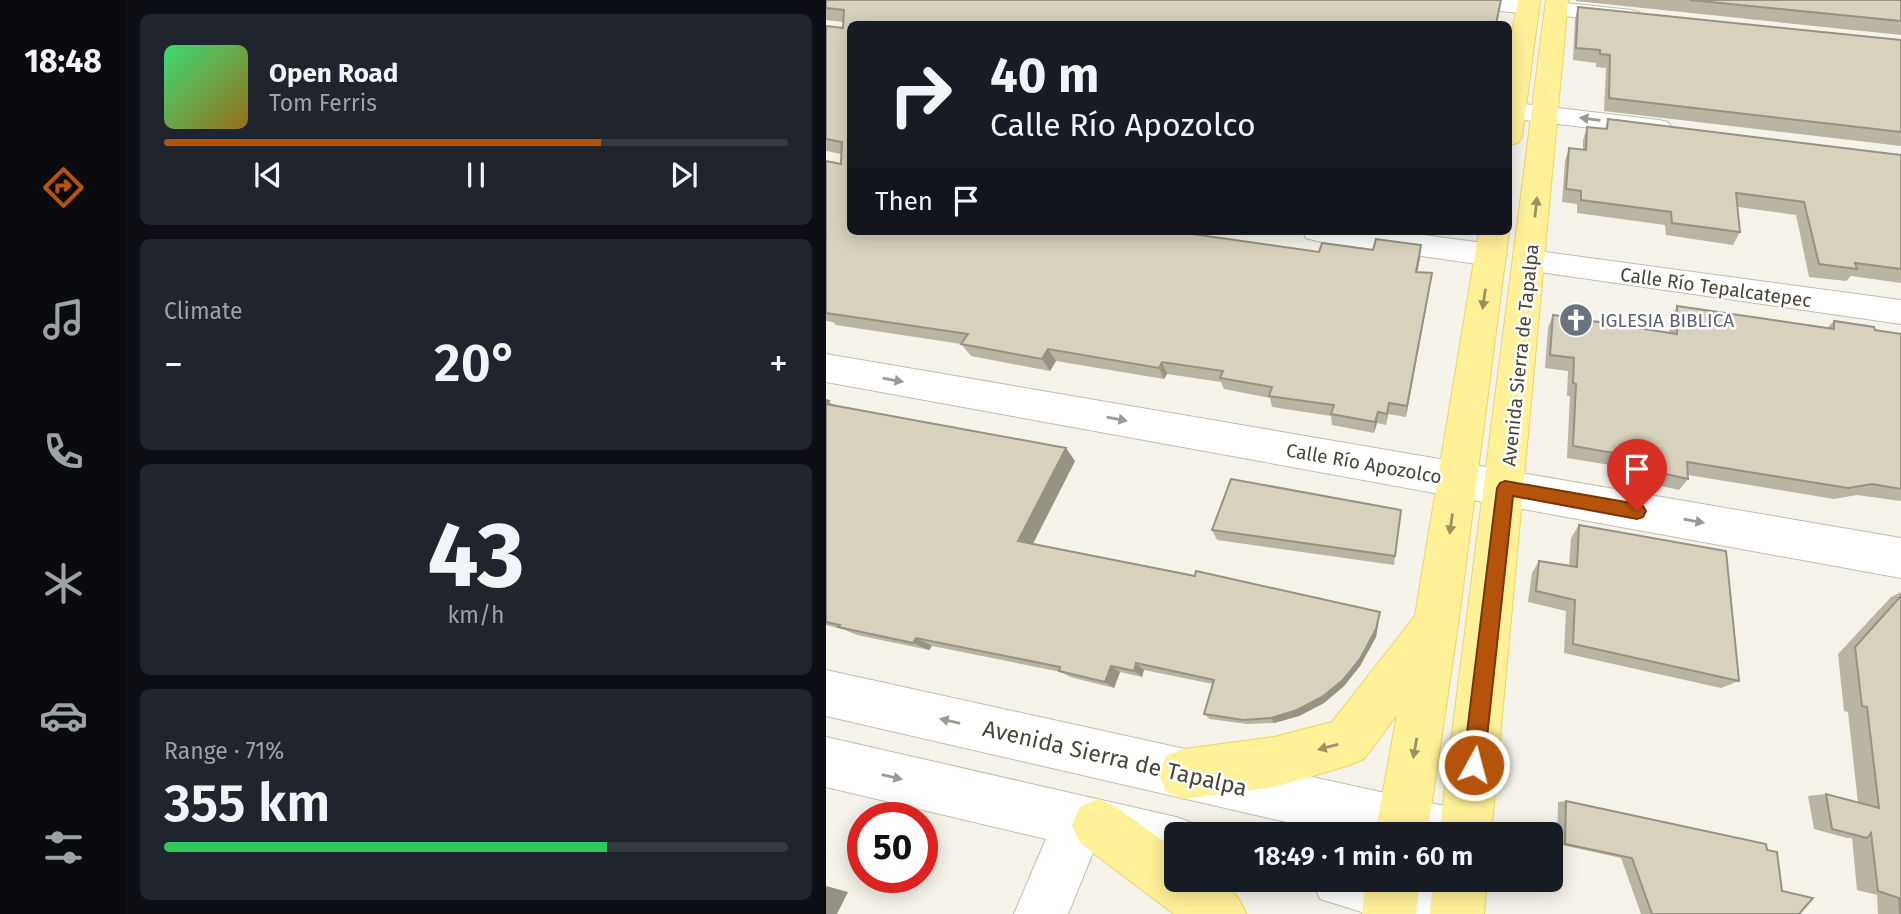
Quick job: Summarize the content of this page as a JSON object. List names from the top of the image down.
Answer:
{
  "streets": {
    "main road": ["Avenida Sierra de Tapalpa"],
    "street": ["Calle Río Tepalcatepec", "Calle Río Apozolco"]
  },
  "crossings": [
    ["Calle Río Tepalcatepec", "Avenida Sierra de Tapalpa"],
    ["Avenida Sierra de Tapalpa", "Calle Río Apozolco"]
  ],
  "one_way": ["Calle Río Apozolco"],
  "places": {
    "church": ["IGLESIA BIBLICA"]
  },
  "page": {
    "tabs": "18:48",
    "turn": ["40 m", "Calle Río Apozolco"],
    "song": ["Open Road", "Tom Ferris"],
    "then": "Then",
    "tile": [
      "Climate",
      ["43", "km/h"],
      ["Range · 71%", "355 km"]
    ],
    "heat": ["−", "20°", "+"],
    "limit": "50",
    "trip": "18:49 · 1 min · 60 m"
  }
}
